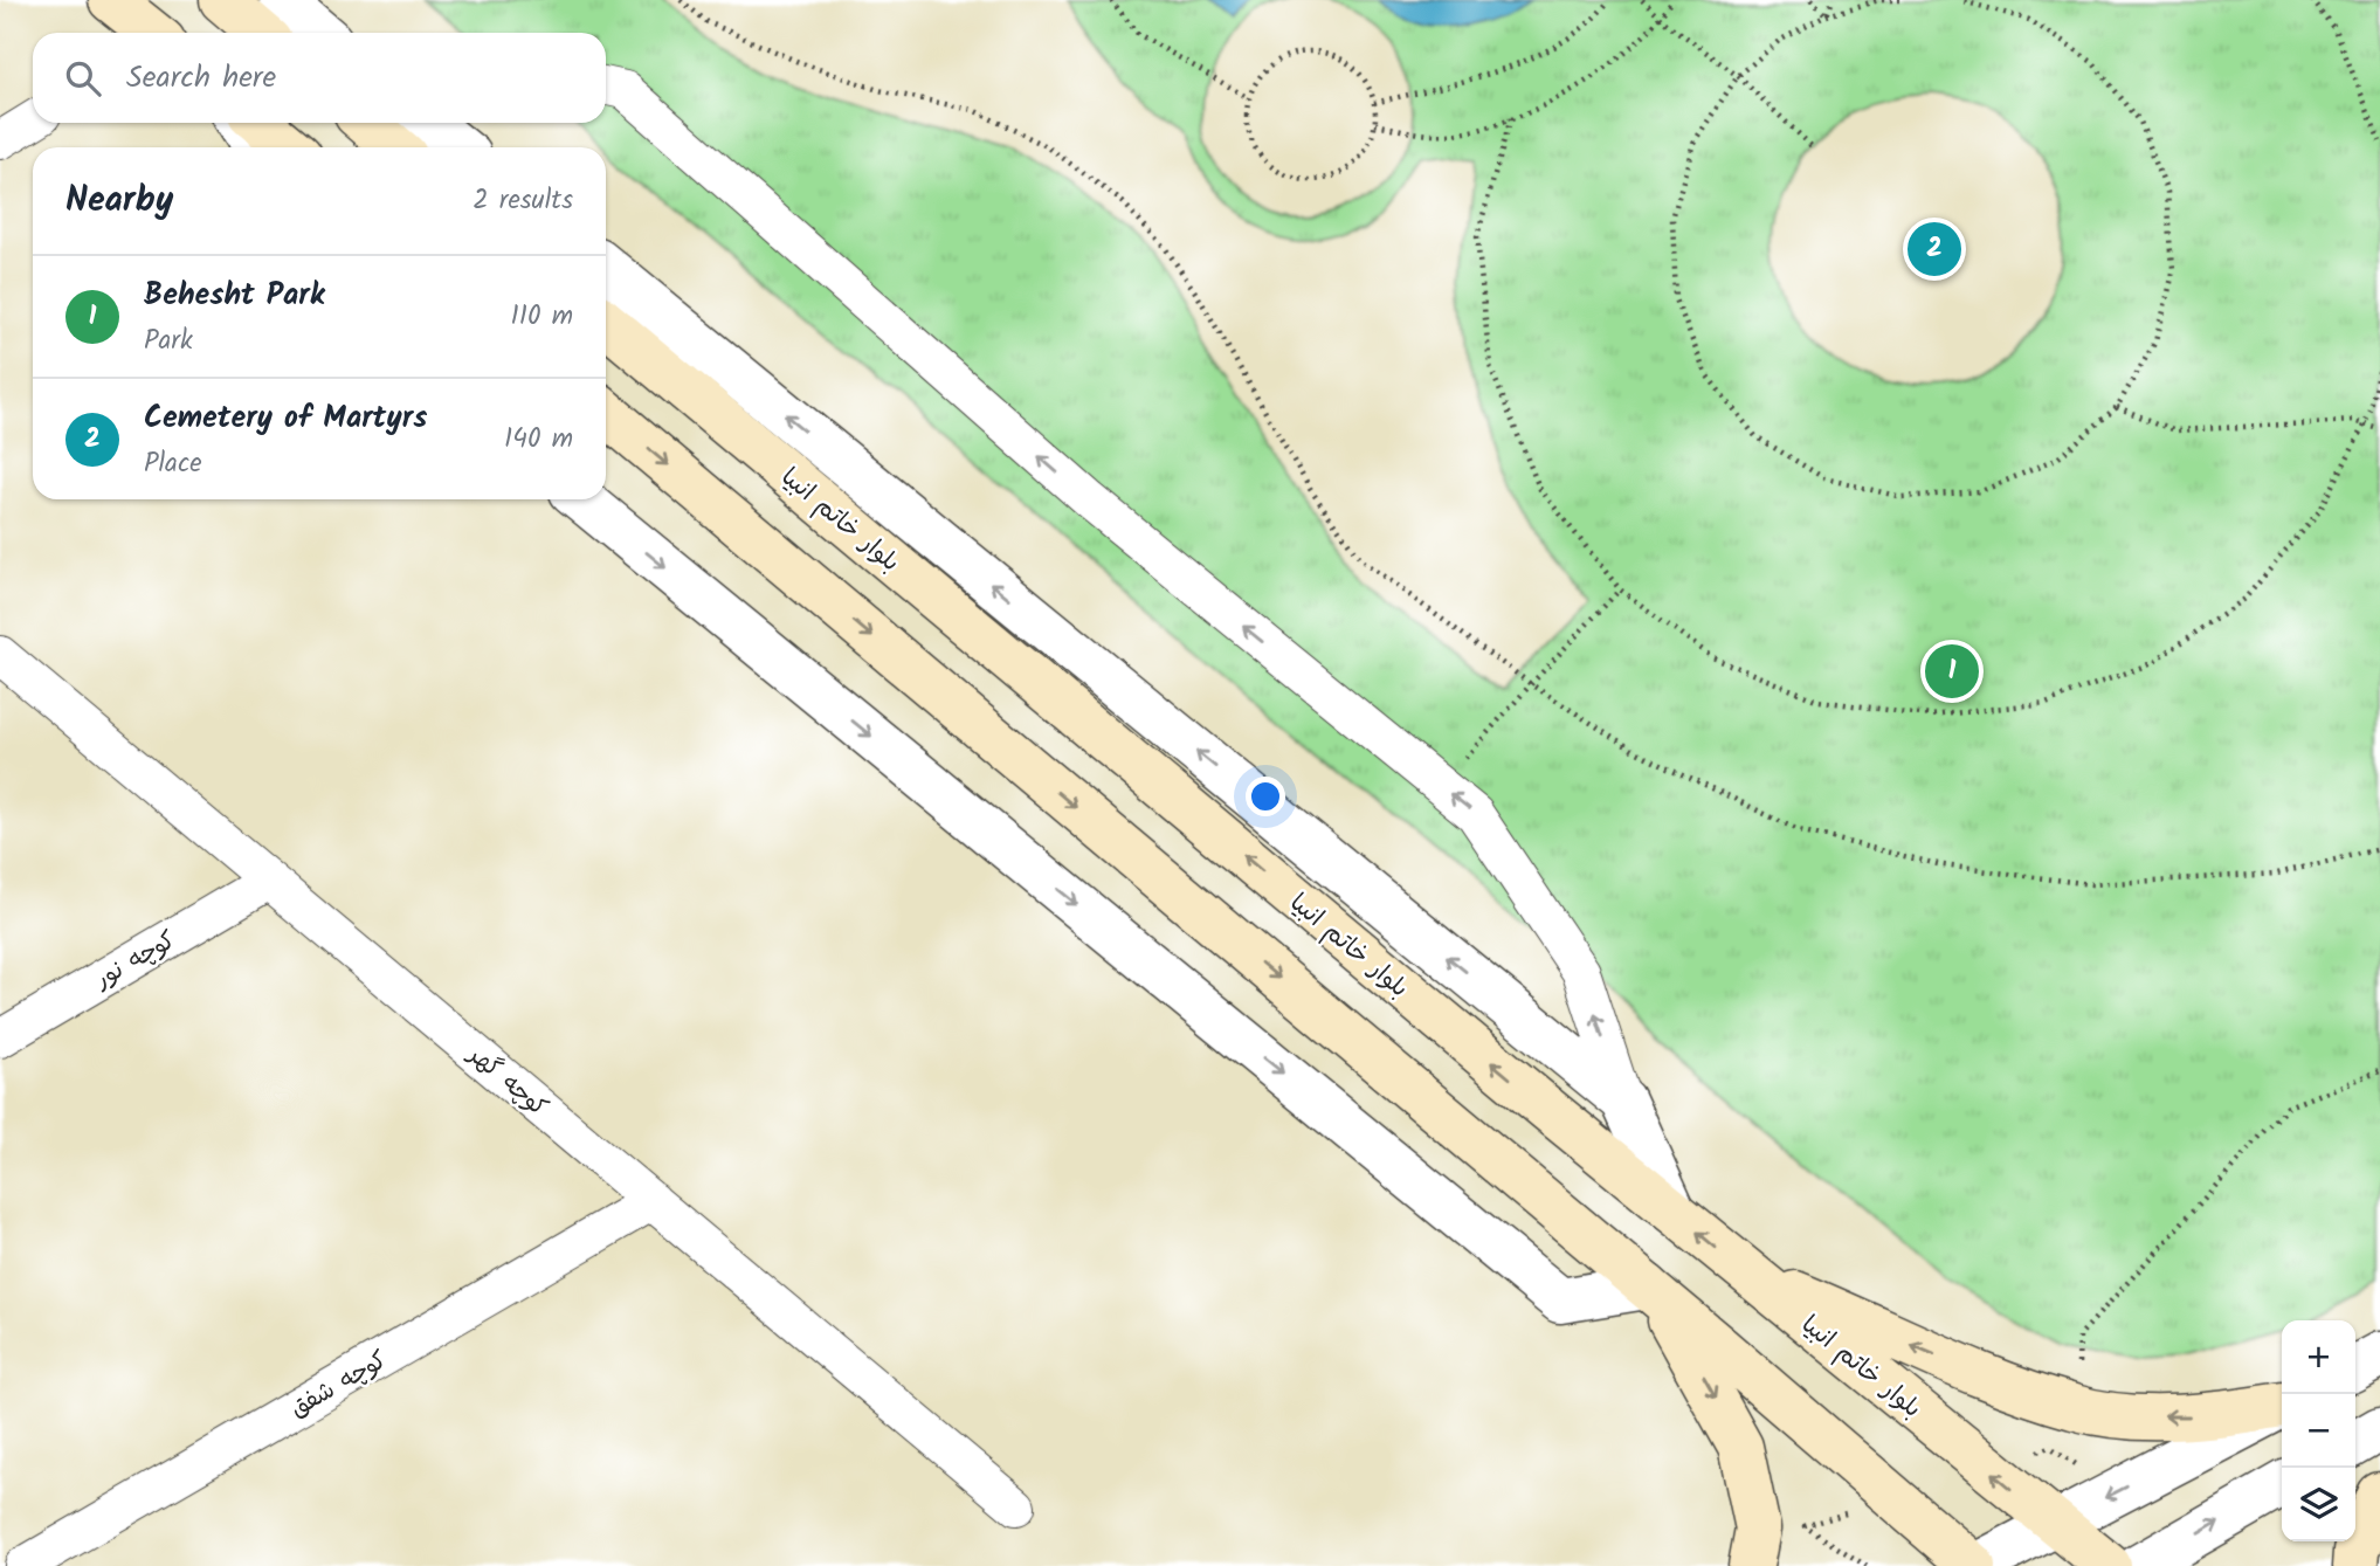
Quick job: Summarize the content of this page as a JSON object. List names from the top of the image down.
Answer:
{
  "streets": {
    "main road": ["بلوار خاتم انبیا"],
    "street": ["کوچه نور", "کوچه گهر", "کوچه شفق"]
  },
  "crossings": [
    ["کوچه نور", "کوچه گهر"],
    ["کوچه گهر", "کوچه شفق"]
  ],
  "page": {
    "search": "Search here",
    "heading": ["Nearby", "2 results"],
    "pins": ["2", "1"],
    "list": [
      {
        "mark": "1",
        "name": "Behesht Park",
        "note": "Park",
        "value": "110 m"
      },
      {
        "mark": "2",
        "name": "Cemetery of Martyrs",
        "note": "Place",
        "value": "140 m"
      }
    ],
    "map_buttons": ["+", "−"]
  }
}
